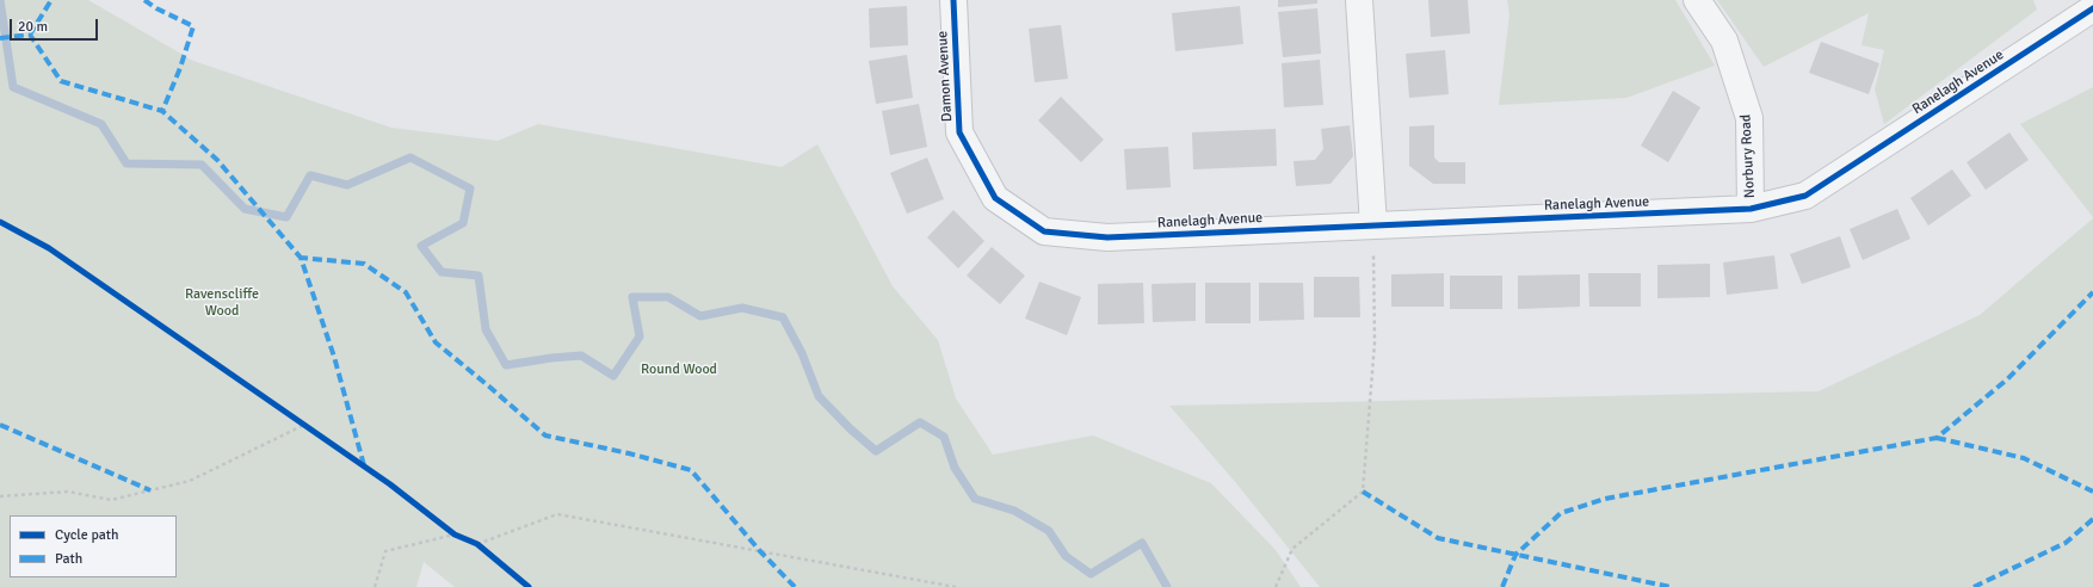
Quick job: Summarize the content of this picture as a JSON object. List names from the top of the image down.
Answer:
{
  "streets": {
    "street": ["Damon Avenue", "Ranelagh Avenue", "Norbury Road"]
  },
  "crossings": [
    ["Damon Avenue", "Ranelagh Avenue"],
    ["Ranelagh Avenue", "Norbury Road"]
  ],
  "parks": ["Ravenscliffe Wood", "Round Wood"],
  "legend": ["Cycle path", "Path"],
  "scale_bar": "20 m"
}
